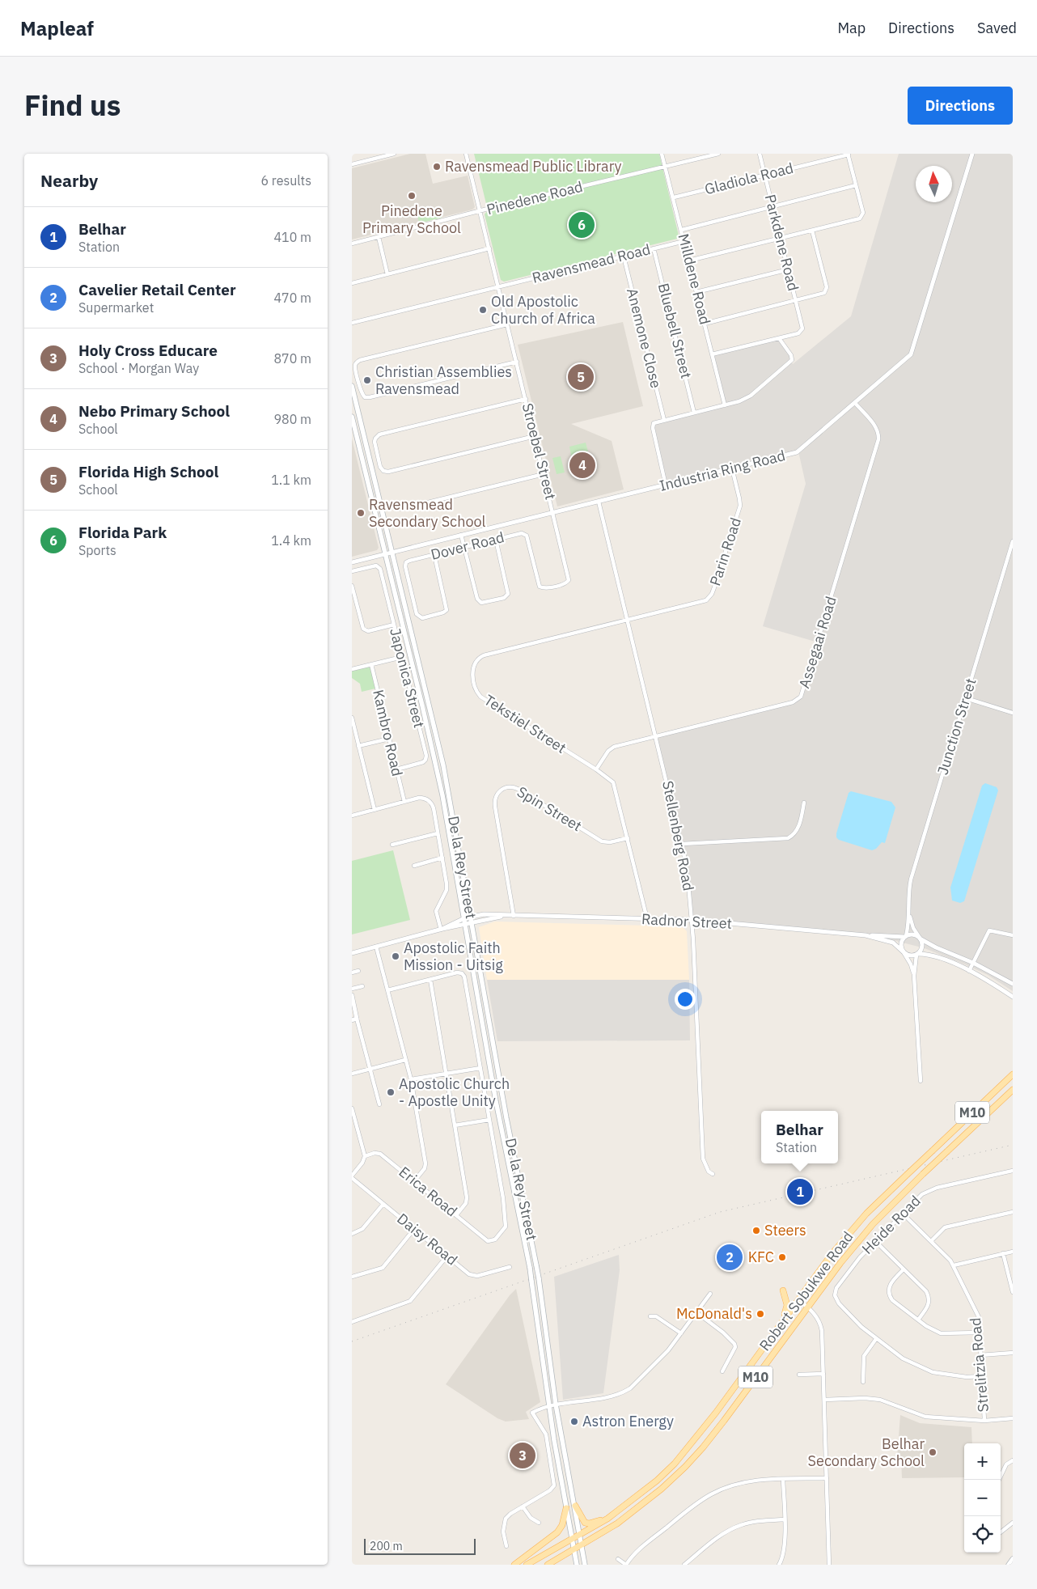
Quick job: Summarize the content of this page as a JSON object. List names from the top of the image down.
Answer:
{
  "streets": {
    "main road": ["De la Rey Street", "M10", "Robert Sobukwe Road"],
    "street": [
      "Gladiola Road",
      "Pinedene Road",
      "Parkdene Road",
      "Ravensmead Road",
      "Milldene Road",
      "Bluebell Street",
      "Anemone Close",
      "Stroebel Street",
      "Industria Ring Road",
      "Dover Road",
      "Parin Road",
      "Assegaai Road",
      "Japonica Street",
      "Tekstiel Street",
      "Junction Street",
      "Kambro Road",
      "Spin Street",
      "Stellenberg Road",
      "Radnor Street",
      "Erica Road",
      "Heide Road",
      "Daisy Road",
      "Strelitzia Road"
    ]
  },
  "crossings": [
    ["Gladiola Road", "Parkdene Road"],
    ["Gladiola Road", "Milldene Road"],
    ["Pinedene Road", "Milldene Road"],
    ["Pinedene Road", "Stroebel Street"],
    ["Ravensmead Road", "Milldene Road"],
    ["Ravensmead Road", "Bluebell Street"],
    ["Ravensmead Road", "Anemone Close"],
    ["Ravensmead Road", "Stroebel Street"],
    ["Stroebel Street", "Industria Ring Road"],
    ["Stroebel Street", "Dover Road"],
    ["Industria Ring Road", "Parin Road"],
    ["Industria Ring Road", "Assegaai Road"],
    ["Industria Ring Road", "Stellenberg Road"],
    ["Industria Ring Road", "De la Rey Street"],
    ["Parin Road", "Tekstiel Street"],
    ["Parin Road", "Stellenberg Road"],
    ["Assegaai Road", "Tekstiel Street"],
    ["Assegaai Road", "Stellenberg Road"],
    ["Japonica Street", "Kambro Road"],
    ["Tekstiel Street", "Spin Street"],
    ["Tekstiel Street", "Stellenberg Road"],
    ["Tekstiel Street", "Radnor Street"],
    ["Junction Street", "Radnor Street"],
    ["Spin Street", "Radnor Street"],
    ["Stellenberg Road", "Radnor Street"],
    ["De la Rey Street", "Radnor Street"],
    ["De la Rey Street", "Robert Sobukwe Road"],
    ["Heide Road", "Strelitzia Road"]
  ],
  "places": [
    "Ravensmead Public Library",
    "Pinedene Primary School",
    "Old Apostolic Church of Africa",
    "Christian Assemblies Ravensmead",
    "Ravensmead Secondary School",
    "Apostolic Faith Mission - Uitsig",
    "Apostolic Church - Apostle Unity",
    "Steers",
    "KFC",
    "McDonald's",
    "Astron Energy",
    "Belhar Secondary School"
  ],
  "scale_bar": "200 m",
  "north": "top",
  "page": {
    "header": "Mapleaf",
    "nav": ["Map", "Directions", "Saved"],
    "title": "Find us",
    "buttons": "Directions",
    "heading": ["Nearby", "6 results"],
    "list": [
      {
        "mark": "1",
        "name": "Belhar",
        "note": "Station",
        "value": "410 m"
      },
      {
        "mark": "2",
        "name": "Cavelier Retail Center",
        "note": "Supermarket",
        "value": "470 m"
      },
      {
        "mark": "3",
        "name": "Holy Cross Educare",
        "note": "School · Morgan Way",
        "value": "870 m"
      },
      {
        "mark": "4",
        "name": "Nebo Primary School",
        "note": "School",
        "value": "980 m"
      },
      {
        "mark": "5",
        "name": "Florida High School",
        "note": "School",
        "value": "1.1 km"
      },
      {
        "mark": "6",
        "name": "Florida Park",
        "note": "Sports",
        "value": "1.4 km"
      }
    ],
    "pins": [
      "6",
      "5",
      "4",
      "1",
      "2",
      "3"
    ],
    "popup": ["Belhar", "Station"],
    "map_buttons": ["+", "−"],
    "scale": "200 m"
  }
}
